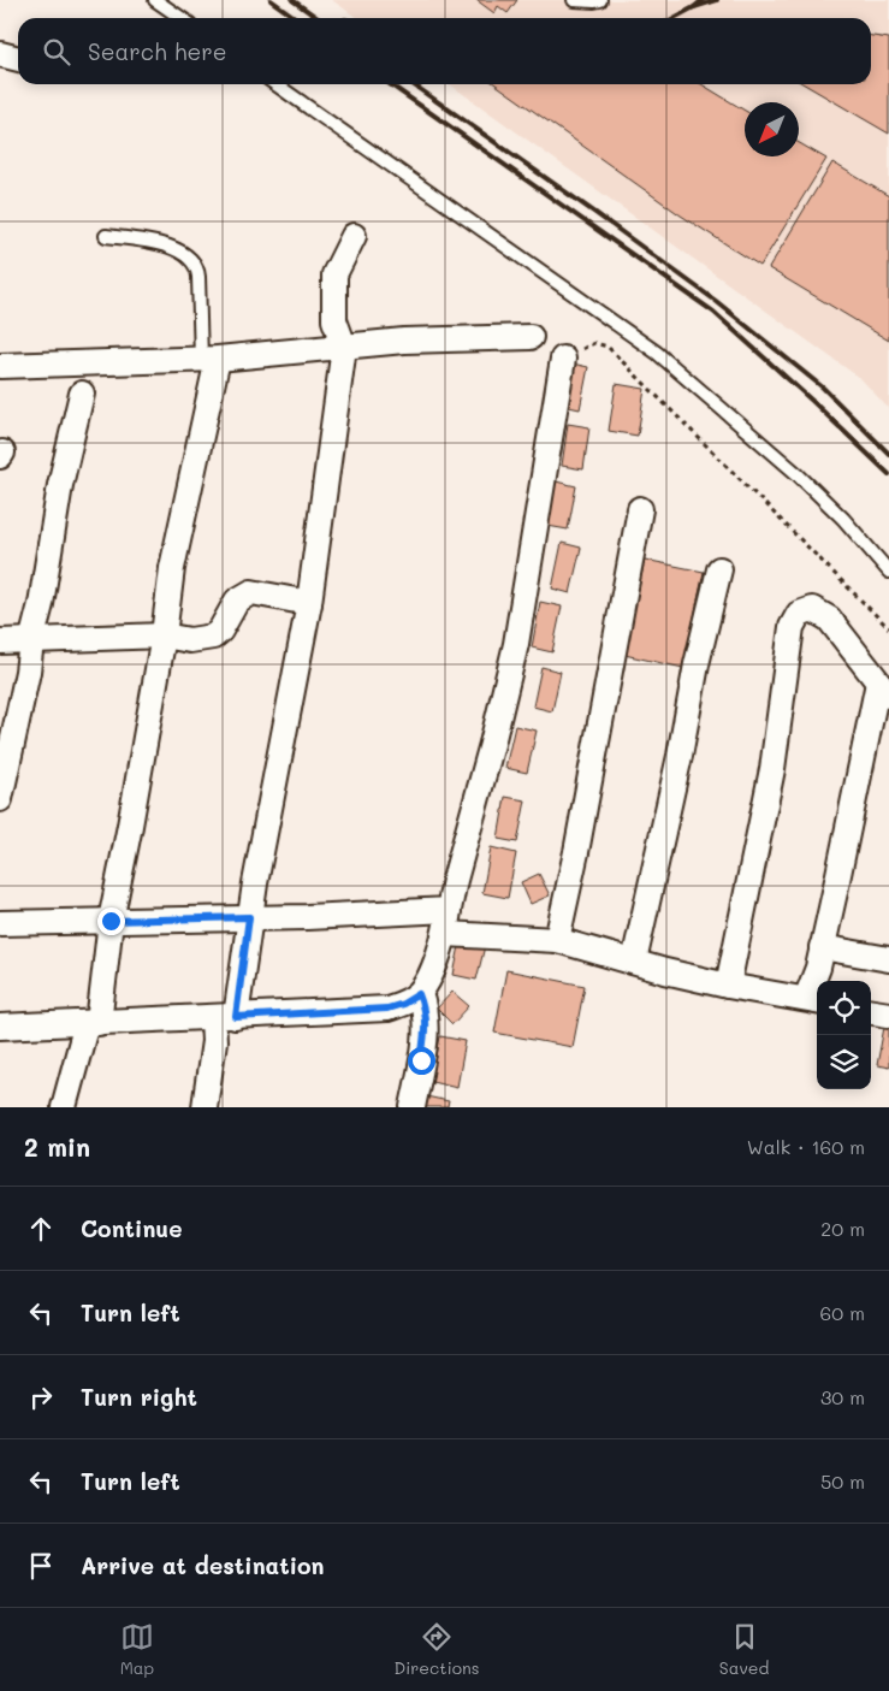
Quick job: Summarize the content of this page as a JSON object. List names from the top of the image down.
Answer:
{
  "north": "bottom left",
  "page": {
    "search": "Search here",
    "heading": ["2 min", "Walk · 160 m"],
    "list": [
      ["Continue", "20 m"],
      ["Turn left", "60 m"],
      ["Turn right", "30 m"],
      ["Turn left", "50 m"],
      "Arrive at destination"
    ],
    "nav": ["Map", "Directions", "Saved"]
  }
}
